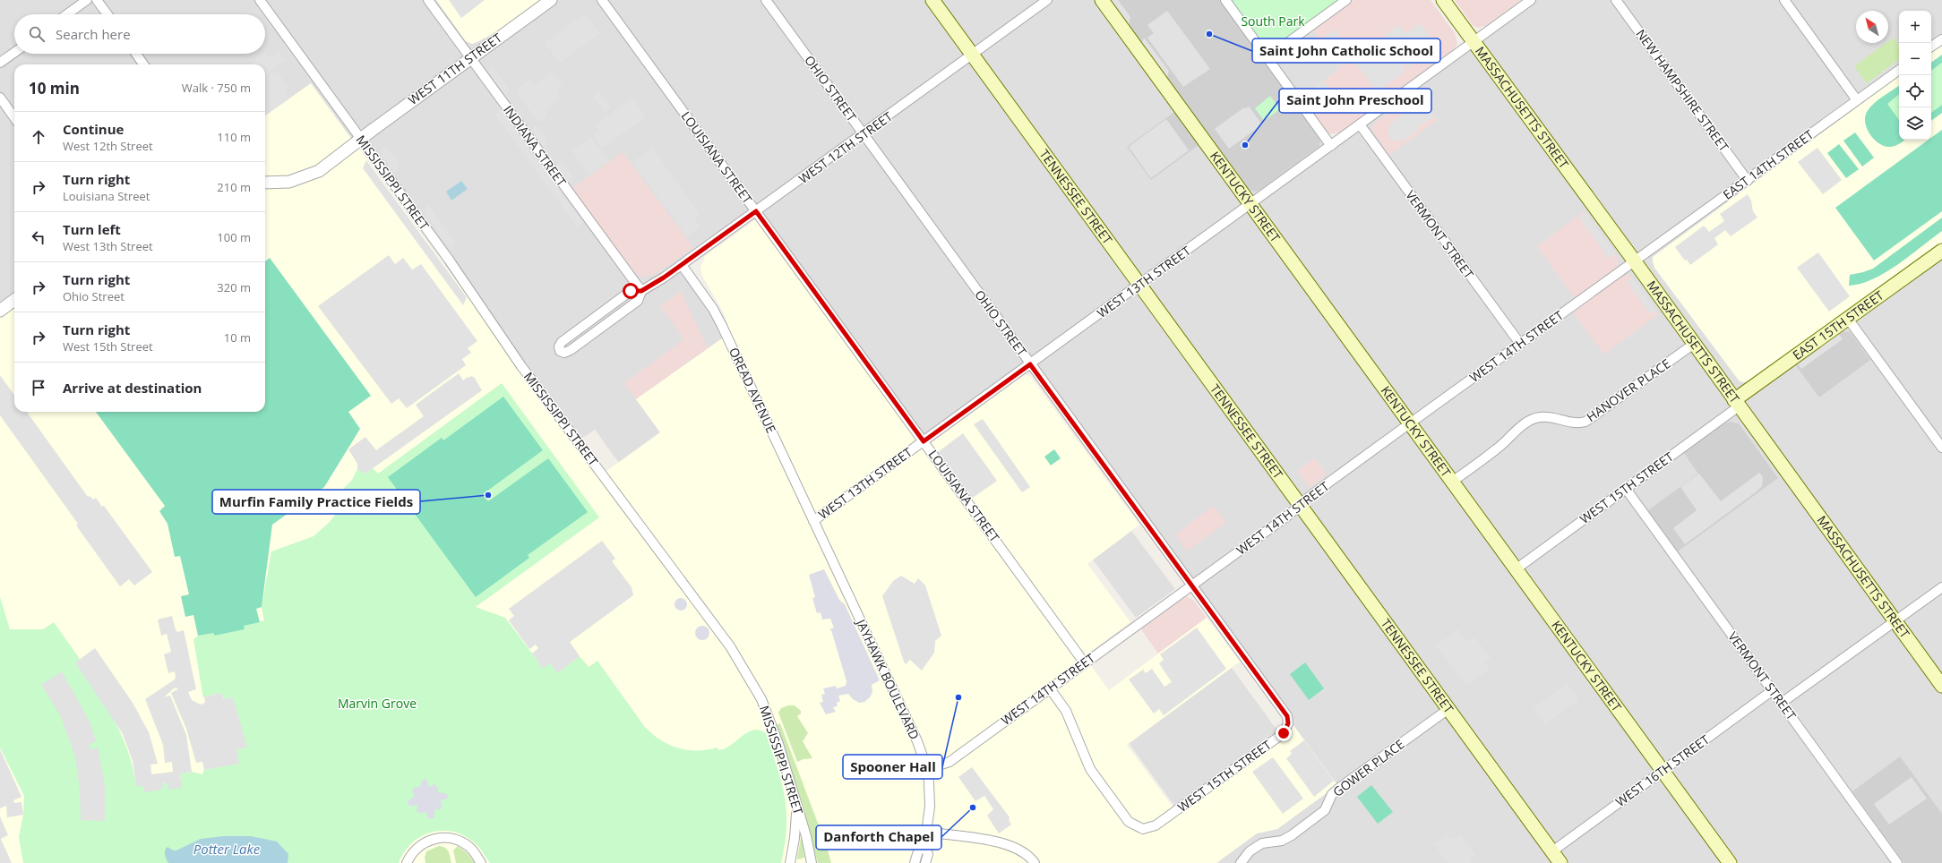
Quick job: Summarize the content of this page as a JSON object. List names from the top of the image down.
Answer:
{
  "streets": {
    "main road": [
      "MASSACHUSETTS STREET",
      "TENNESSEE STREET",
      "KENTUCKY STREET",
      "EAST 15TH STREET"
    ],
    "street": [
      "WEST 11TH STREET",
      "OHIO STREET",
      "NEW HAMPSHIRE STREET",
      "INDIANA STREET",
      "WEST 12TH STREET",
      "LOUISIANA STREET",
      "EAST 14TH STREET",
      "MISSISSIPPI STREET",
      "VERMONT STREET",
      "WEST 13TH STREET",
      "WEST 14TH STREET",
      "OREAD AVENUE",
      "HANOVER PLACE",
      "WEST 15TH STREET",
      "JAYHAWK BOULEVARD",
      "GOWER PLACE",
      "WEST 16TH STREET"
    ]
  },
  "crossings": [
    ["WEST 11TH STREET", "INDIANA STREET"],
    ["WEST 11TH STREET", "MISSISSIPPI STREET"],
    ["OHIO STREET", "WEST 12TH STREET"],
    ["OHIO STREET", "WEST 13TH STREET"],
    ["OHIO STREET", "WEST 14TH STREET"],
    ["OHIO STREET", "WEST 15TH STREET"],
    ["NEW HAMPSHIRE STREET", "EAST 14TH STREET"],
    ["MASSACHUSETTS STREET", "EAST 14TH STREET"],
    ["MASSACHUSETTS STREET", "WEST 13TH STREET"],
    ["MASSACHUSETTS STREET", "EAST 15TH STREET"],
    ["MASSACHUSETTS STREET", "WEST 14TH STREET"],
    ["MASSACHUSETTS STREET", "HANOVER PLACE"],
    ["MASSACHUSETTS STREET", "WEST 15TH STREET"],
    ["INDIANA STREET", "WEST 12TH STREET"],
    ["WEST 12TH STREET", "LOUISIANA STREET"],
    ["WEST 12TH STREET", "TENNESSEE STREET"],
    ["WEST 12TH STREET", "OREAD AVENUE"],
    ["LOUISIANA STREET", "WEST 13TH STREET"],
    ["LOUISIANA STREET", "WEST 14TH STREET"],
    ["EAST 14TH STREET", "WEST 14TH STREET"],
    ["TENNESSEE STREET", "WEST 13TH STREET"],
    ["TENNESSEE STREET", "WEST 14TH STREET"],
    ["TENNESSEE STREET", "GOWER PLACE"],
    ["TENNESSEE STREET", "WEST 16TH STREET"],
    ["KENTUCKY STREET", "WEST 13TH STREET"],
    ["KENTUCKY STREET", "WEST 14TH STREET"],
    ["KENTUCKY STREET", "HANOVER PLACE"],
    ["KENTUCKY STREET", "WEST 15TH STREET"],
    ["KENTUCKY STREET", "WEST 16TH STREET"],
    ["VERMONT STREET", "WEST 13TH STREET"],
    ["VERMONT STREET", "WEST 14TH STREET"],
    ["VERMONT STREET", "WEST 15TH STREET"],
    ["VERMONT STREET", "WEST 16TH STREET"],
    ["WEST 13TH STREET", "OREAD AVENUE"],
    ["WEST 13TH STREET", "JAYHAWK BOULEVARD"],
    ["EAST 15TH STREET", "WEST 15TH STREET"],
    ["WEST 14TH STREET", "WEST 15TH STREET"],
    ["WEST 14TH STREET", "JAYHAWK BOULEVARD"],
    ["OREAD AVENUE", "JAYHAWK BOULEVARD"]
  ],
  "water": ["Potter Lake"],
  "parks": ["South Park", "Marvin Grove"],
  "places": [
    "Saint John Catholic School",
    "Saint John Preschool",
    "Murfin Family Practice Fields",
    "Spooner Hall",
    "Danforth Chapel"
  ],
  "north": "top left",
  "page": {
    "map_buttons": ["+", "−"],
    "search": "Search here",
    "heading": ["10 min", "Walk · 750 m"],
    "list": [
      ["Continue", "West 12th Street", "110 m"],
      ["Turn right", "Louisiana Street", "210 m"],
      ["Turn left", "West 13th Street", "100 m"],
      ["Turn right", "Ohio Street", "320 m"],
      ["Turn right", "West 15th Street", "10 m"],
      "Arrive at destination"
    ]
  }
}
